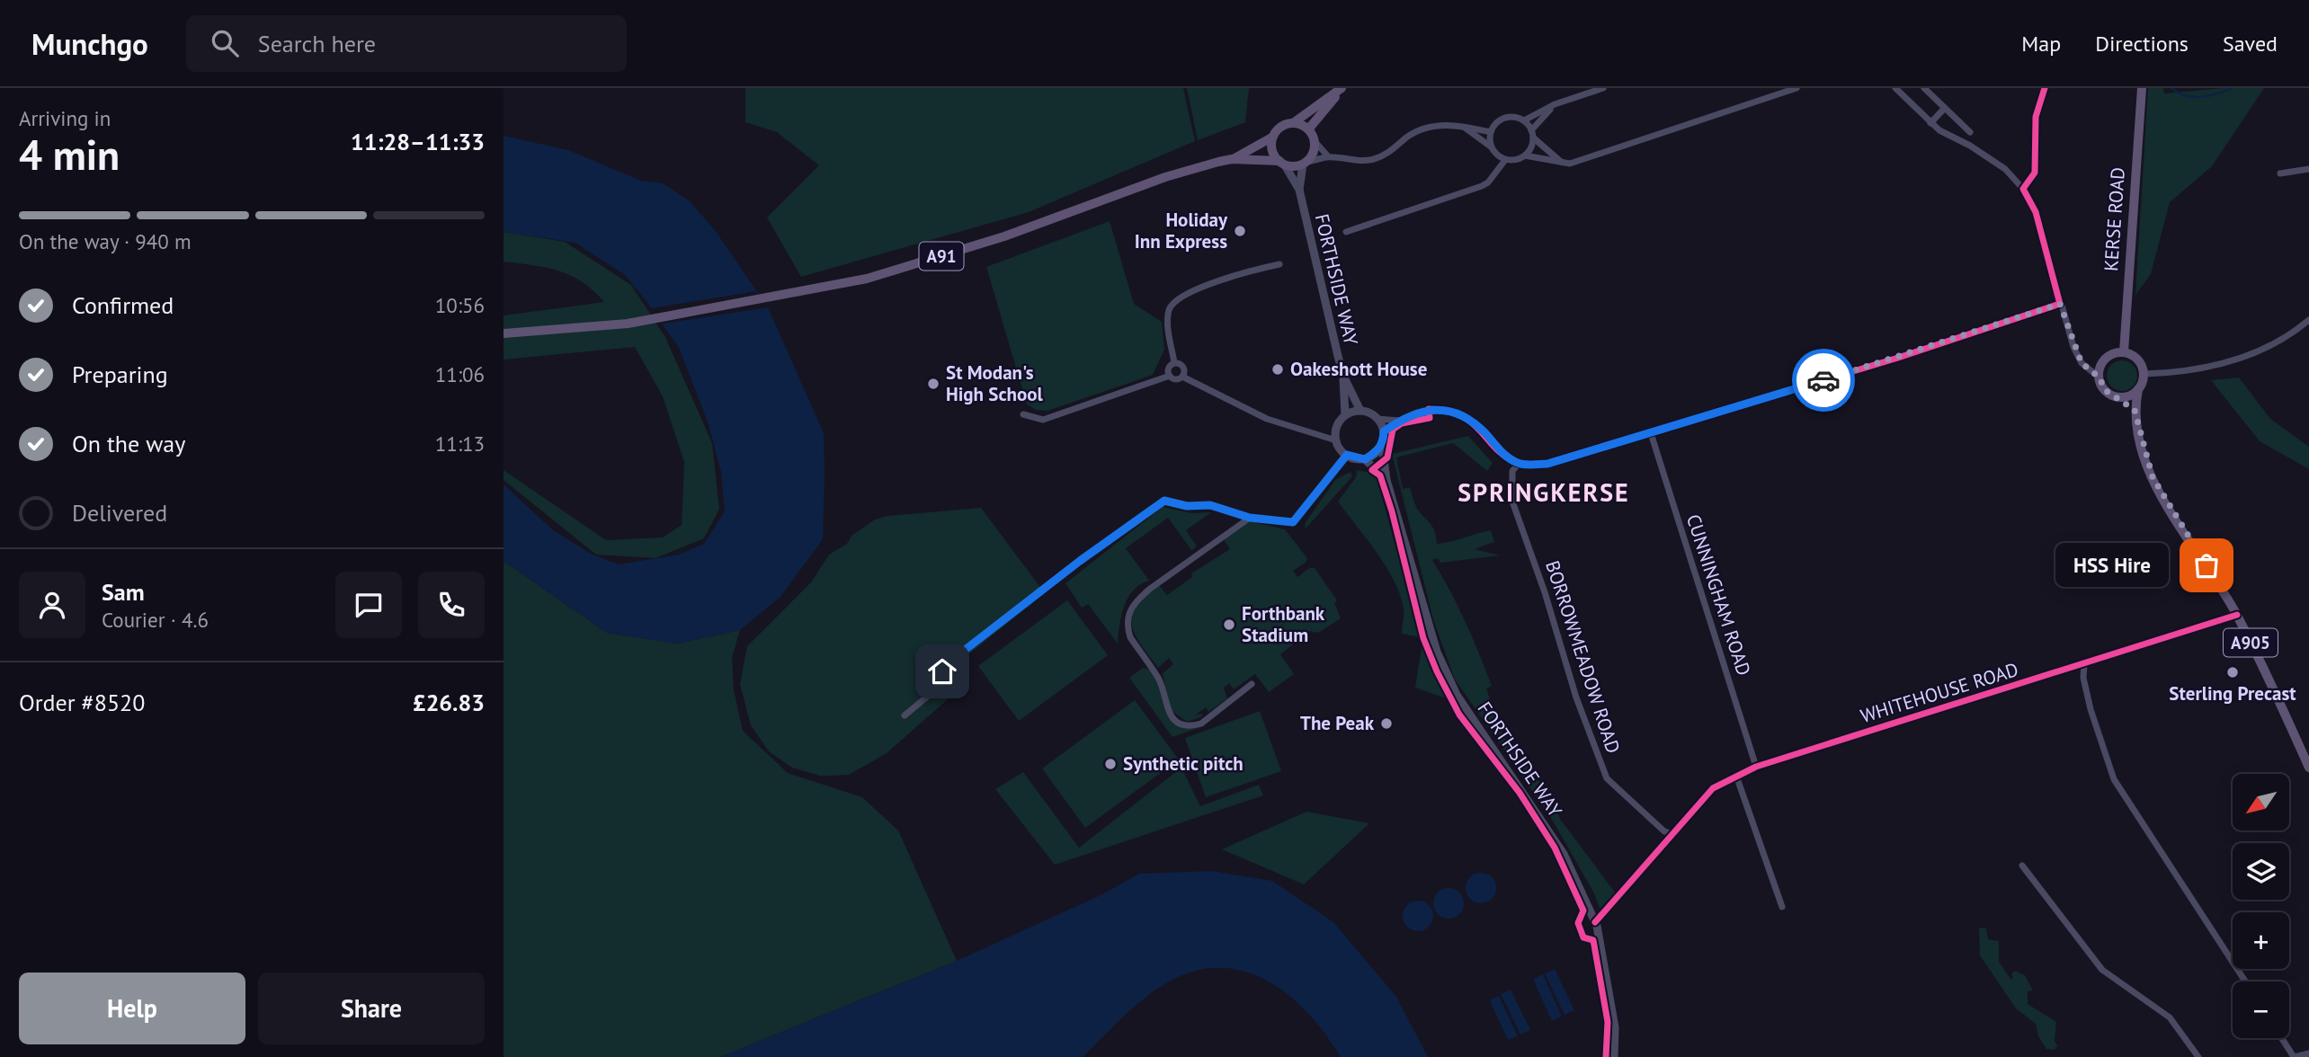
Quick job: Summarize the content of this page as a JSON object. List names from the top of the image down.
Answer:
{
  "streets": {
    "main road": ["KERSE ROAD", "A91", "A905"],
    "street": [
      "FORTHSIDE WAY",
      "CUNNINGHAM ROAD",
      "BORROWMEADOW ROAD",
      "WHITEHOUSE ROAD"
    ]
  },
  "crossings": [
    ["KERSE ROAD", "A905"],
    ["A91", "FORTHSIDE WAY"],
    ["FORTHSIDE WAY", "WHITEHOUSE ROAD"],
    ["CUNNINGHAM ROAD", "WHITEHOUSE ROAD"],
    ["A905", "WHITEHOUSE ROAD"],
    ["BORROWMEADOW ROAD", "WHITEHOUSE ROAD"]
  ],
  "districts": ["SPRINGKERSE"],
  "places": [
    "Holiday Inn Express",
    "Oakeshott House",
    "St Modan's High School",
    "HSS Hire",
    "Forthbank Stadium",
    "Sterling Precast",
    "The Peak",
    "Synthetic pitch"
  ],
  "north": "bottom left",
  "page": {
    "header": "Munchgo",
    "search": "Search here",
    "nav": ["Map", "Directions", "Saved"],
    "heading": ["4 min", "Arriving in", "11:28–11:33"],
    "panel": [
      "Sam",
      "Courier · 4.6",
      "Order #8520",
      "£26.83"
    ],
    "bar": "On the way · 940 m",
    "list": [
      ["Confirmed", "10:56"],
      ["Preparing", "11:06"],
      ["On the way", "11:13"],
      "Delivered"
    ],
    "bubble": "HSS Hire",
    "map_buttons": ["+", "−"],
    "buttons": ["Help", "Share"]
  }
}
